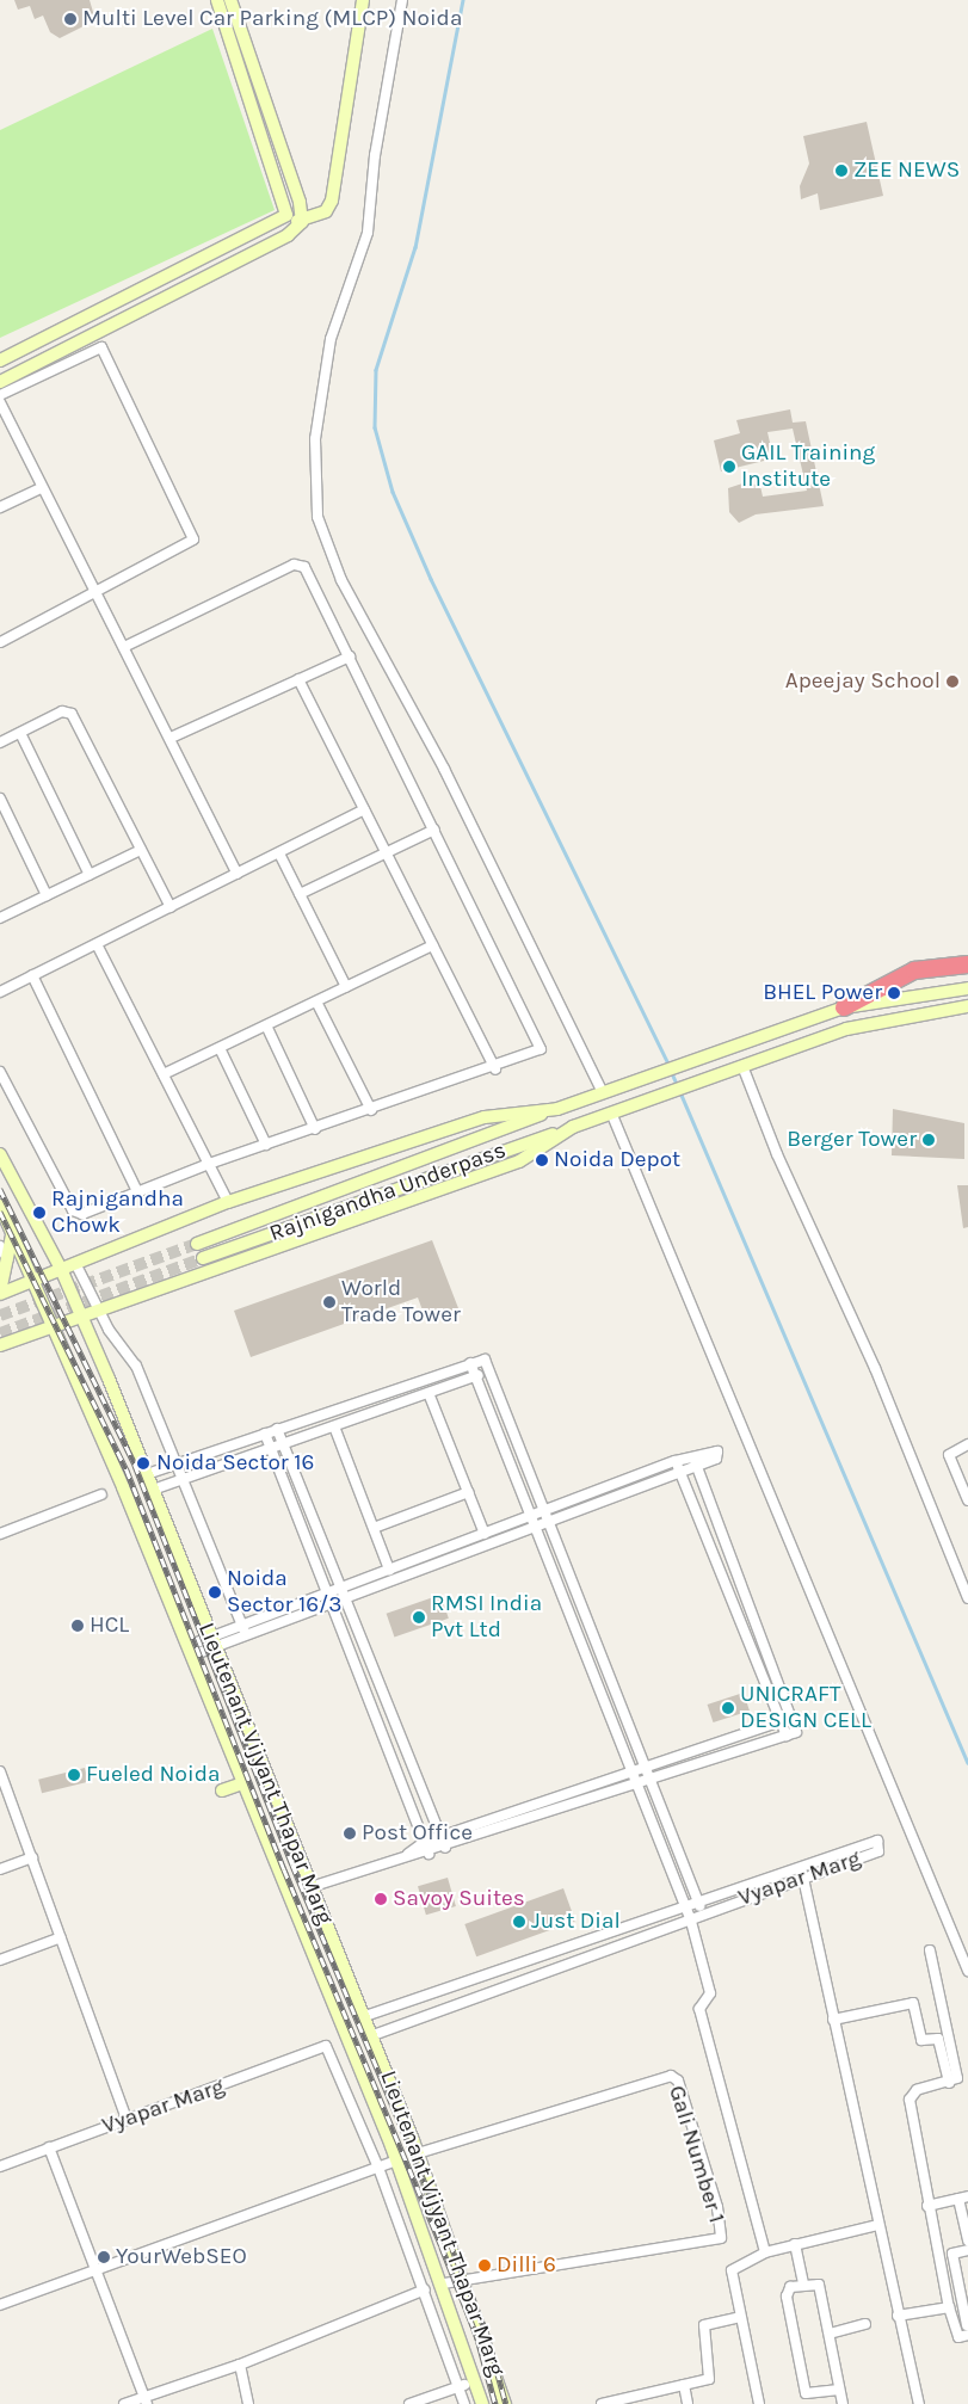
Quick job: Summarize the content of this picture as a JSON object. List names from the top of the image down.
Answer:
{
  "streets": {
    "main road": ["Rajnigandha Underpass", "Lieutenant Vijyant Thapar Marg"],
    "street": ["Vyapar Marg", "Gali Number 1"]
  },
  "crossings": [
    ["Lieutenant Vijyant Thapar Marg", "Vyapar Marg"],
    ["Lieutenant Vijyant Thapar Marg", "Gali Number 1"]
  ],
  "places": [
    "Multi Level Car Parking (MLCP) Noida",
    "ZEE NEWS",
    "GAIL Training Institute",
    "Apeejay School",
    "BHEL Power",
    "Berger Tower",
    "Noida Depot",
    "Rajnigandha Chowk",
    "World Trade Tower",
    "Noida Sector 16",
    "Noida Sector 16/3",
    "RMSI India Pvt Ltd",
    "HCL",
    "UNICRAFT DESIGN CELL",
    "Fueled Noida",
    "Post Office",
    "Savoy Suites",
    "Just Dial",
    "YourWebSEO",
    "Dilli 6"
  ]
}
